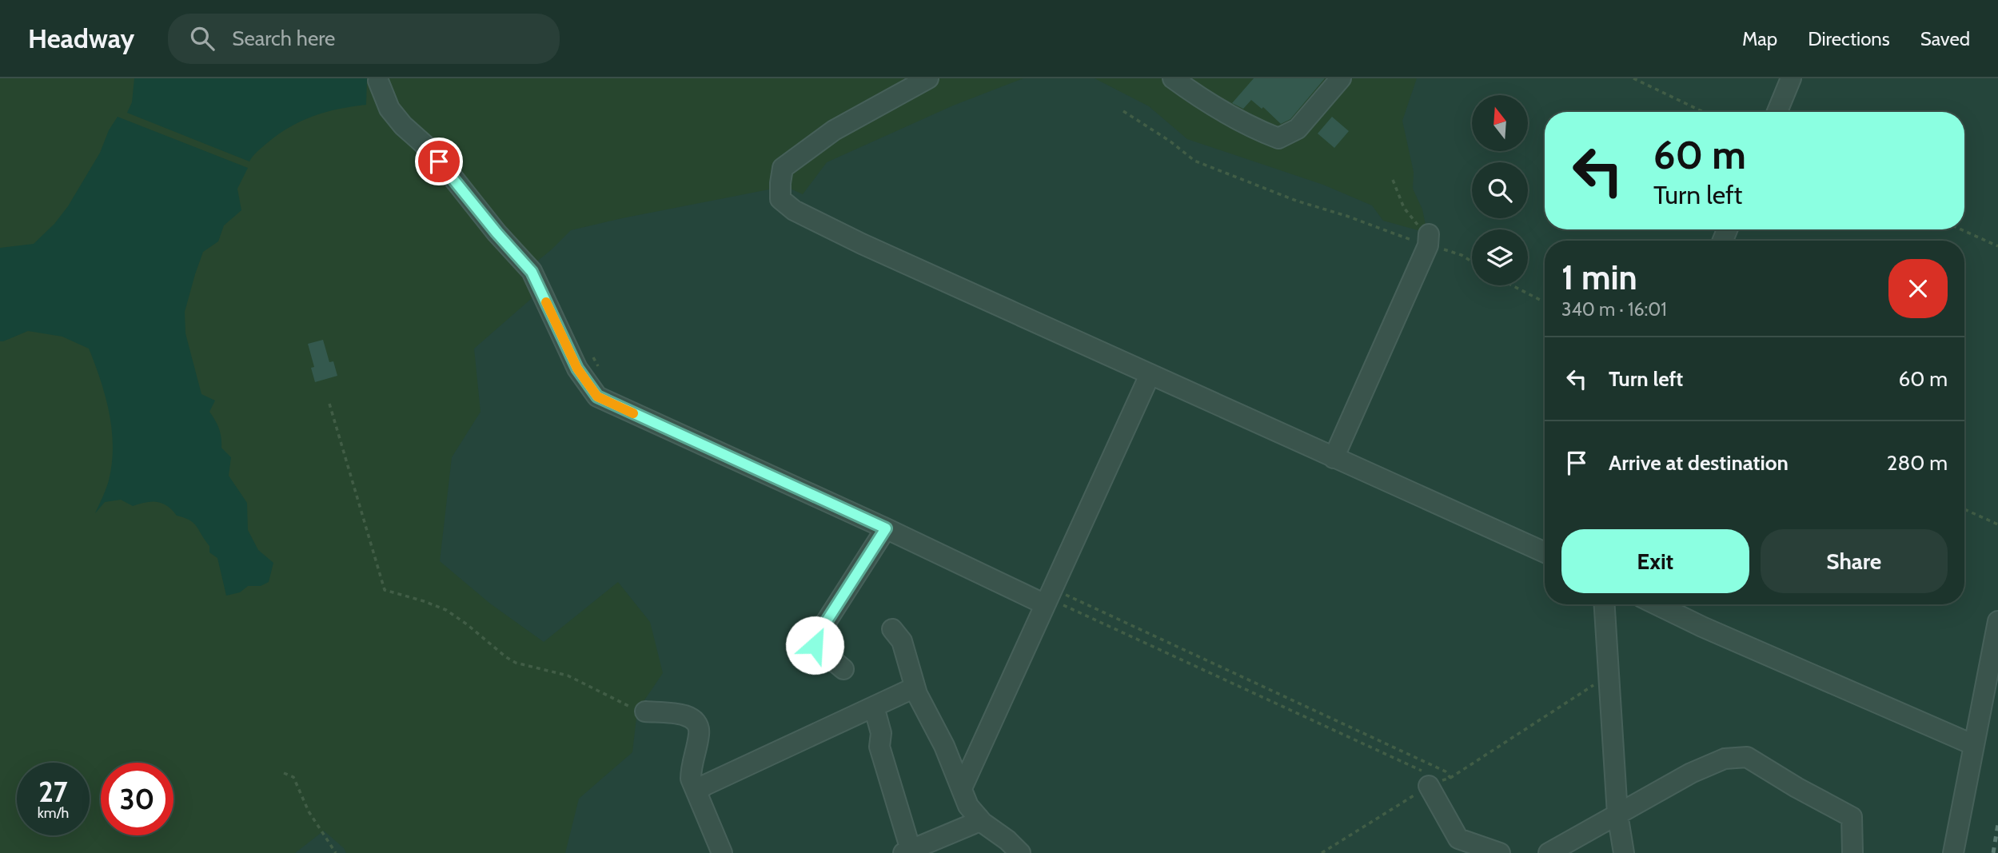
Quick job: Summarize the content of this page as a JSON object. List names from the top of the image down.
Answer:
{
  "north": "top",
  "page": {
    "header": "Headway",
    "search": "Search here",
    "nav": ["Map", "Directions", "Saved"],
    "turn": ["60 m", "Turn left"],
    "heading": ["1 min", "340 m · 16:01"],
    "list": [
      {
        "name": "Turn left",
        "value": "60 m"
      },
      {
        "name": "Arrive at destination",
        "value": "280 m"
      }
    ],
    "buttons": ["Exit", "Share"],
    "speed": "27 km/h",
    "limit": "30"
  }
}
